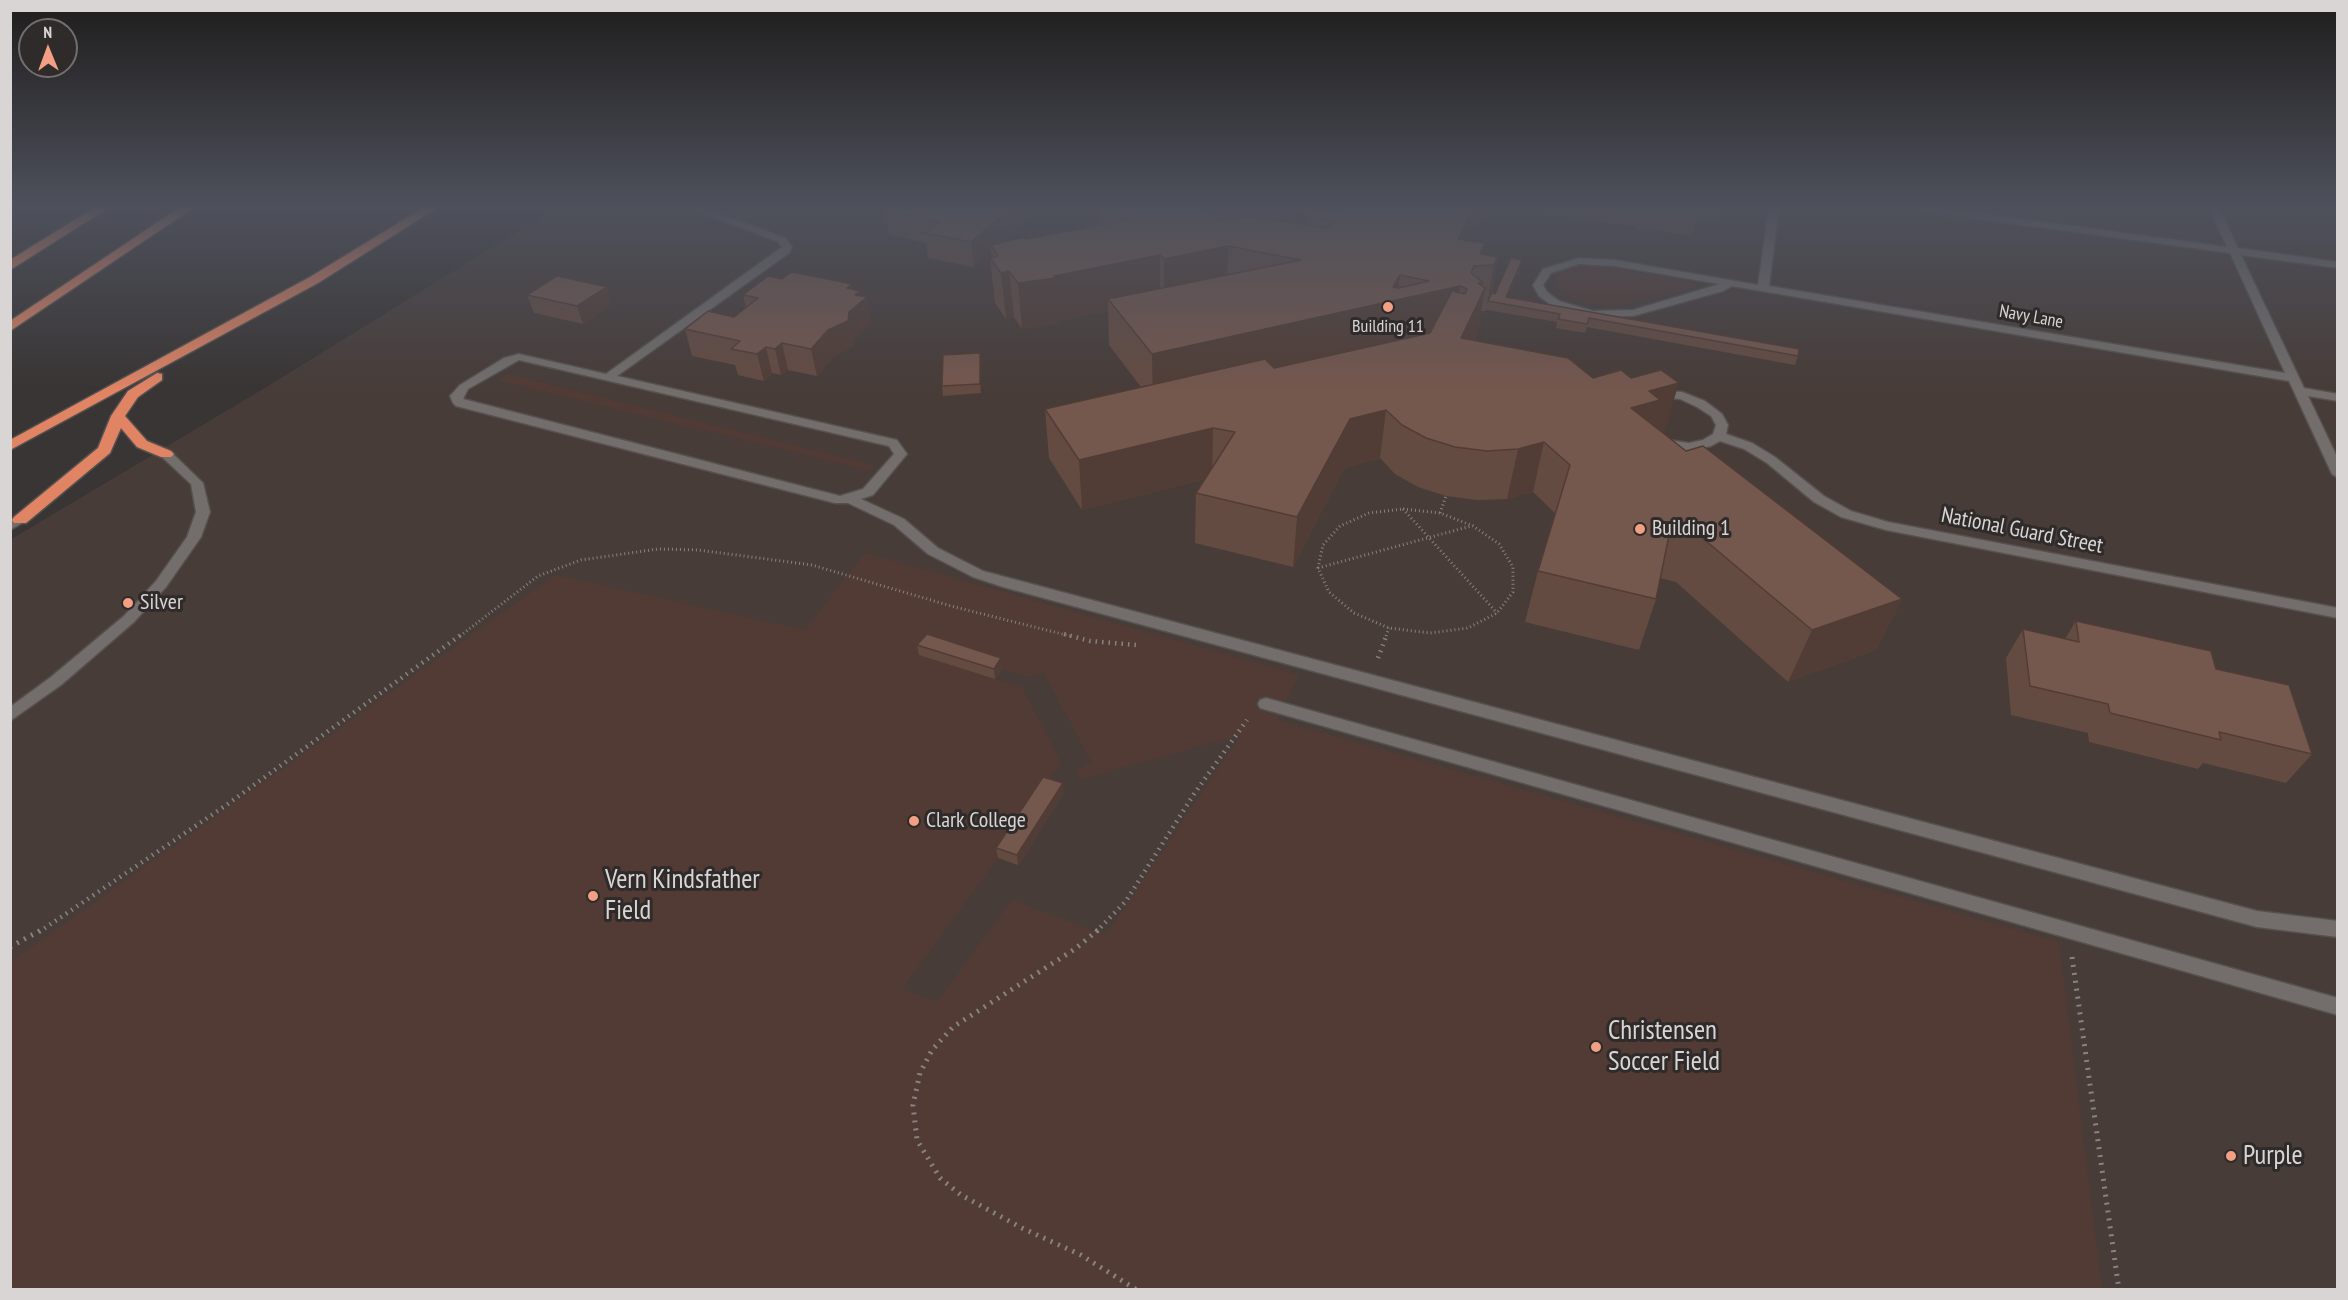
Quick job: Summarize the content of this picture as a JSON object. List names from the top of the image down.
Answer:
{
  "streets": {
    "street": ["Navy Lane", "National Guard Street"]
  },
  "places": [
    "Building 11",
    "Building 1",
    "Silver",
    "Clark College",
    "Vern Kindsfather Field",
    "Christensen Soccer Field",
    "Purple"
  ],
  "north": "top"
}
